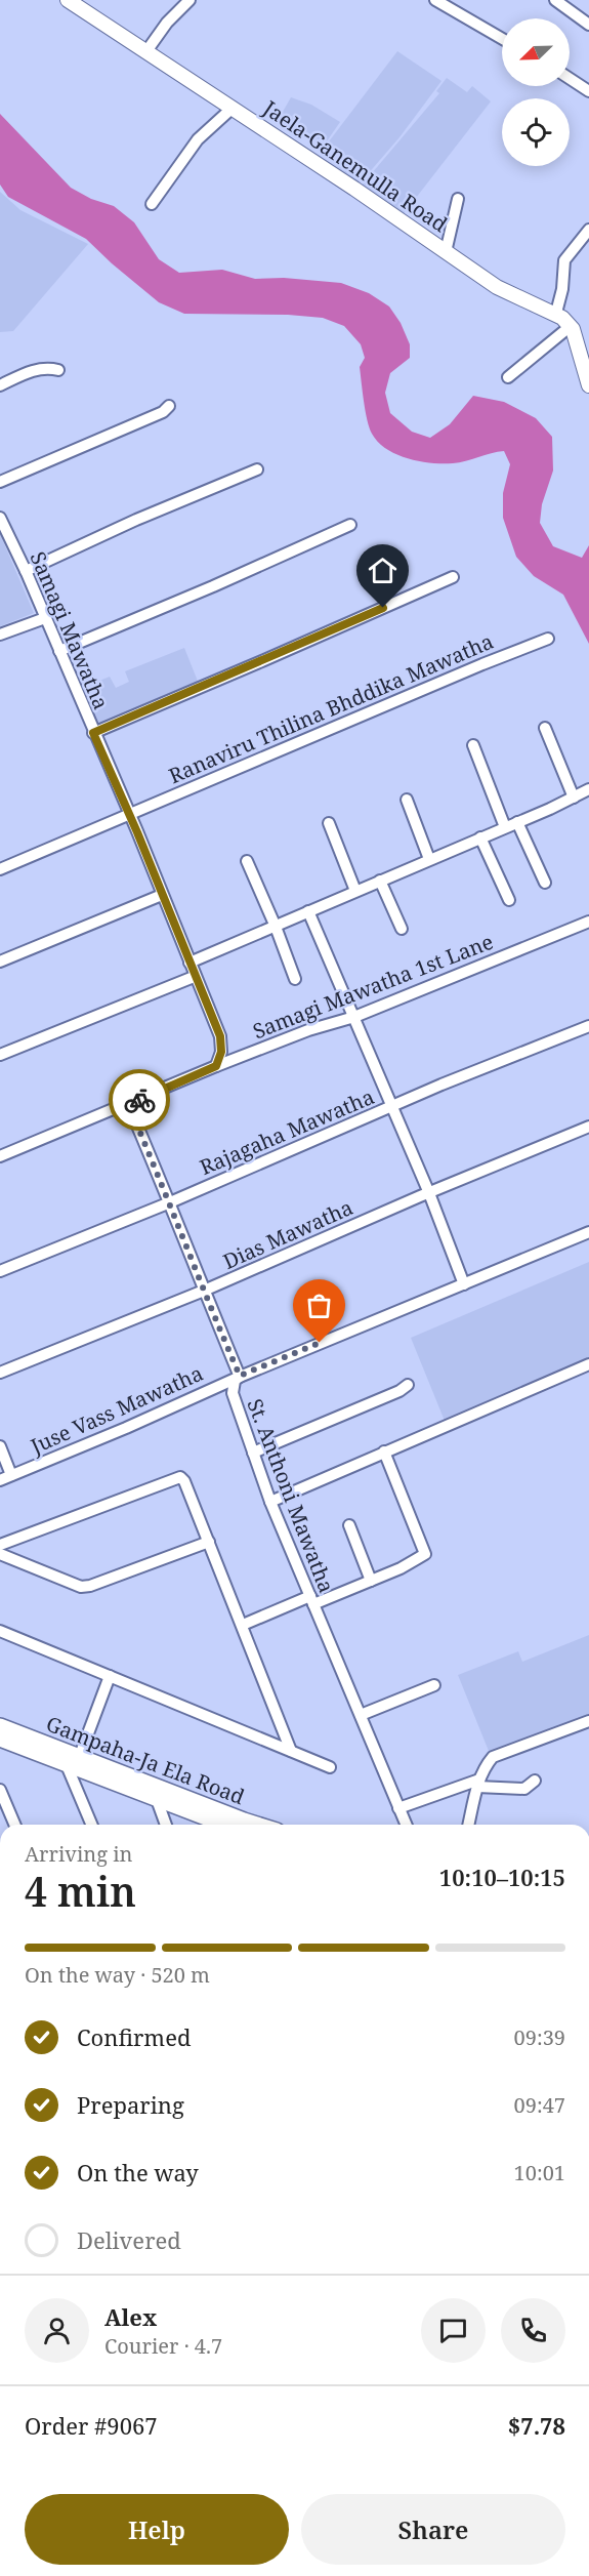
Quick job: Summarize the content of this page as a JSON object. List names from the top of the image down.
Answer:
{
  "streets": {
    "highway": ["Gampaha-Ja Ela Road"],
    "main road": ["Jaela-Ganemulla Road"],
    "street": [
      "Samagi Mawatha",
      "Ranaviru Thilina Bhddika Mawatha",
      "Samagi Mawatha 1st Lane",
      "Rajagaha Mawatha",
      "Dias Mawatha",
      "Juse Vass Mawatha",
      "St. Anthoni Mawatha"
    ]
  },
  "crossings": [
    ["Samagi Mawatha", "Ranaviru Thilina Bhddika Mawatha"],
    ["Samagi Mawatha", "Samagi Mawatha 1st Lane"],
    ["Samagi Mawatha 1st Lane", "St. Anthoni Mawatha"],
    ["Rajagaha Mawatha", "St. Anthoni Mawatha"],
    ["Dias Mawatha", "St. Anthoni Mawatha"],
    ["Juse Vass Mawatha", "St. Anthoni Mawatha"]
  ],
  "north": "bottom left",
  "page": {
    "heading": ["4 min", "Arriving in", "10:10–10:15"],
    "panel": [
      "Alex",
      "Courier · 4.7",
      "Order #9067",
      "$7.78"
    ],
    "bar": "On the way · 520 m",
    "list": [
      ["Confirmed", "09:39"],
      ["Preparing", "09:47"],
      ["On the way", "10:01"],
      "Delivered"
    ],
    "buttons": ["Help", "Share"]
  }
}
